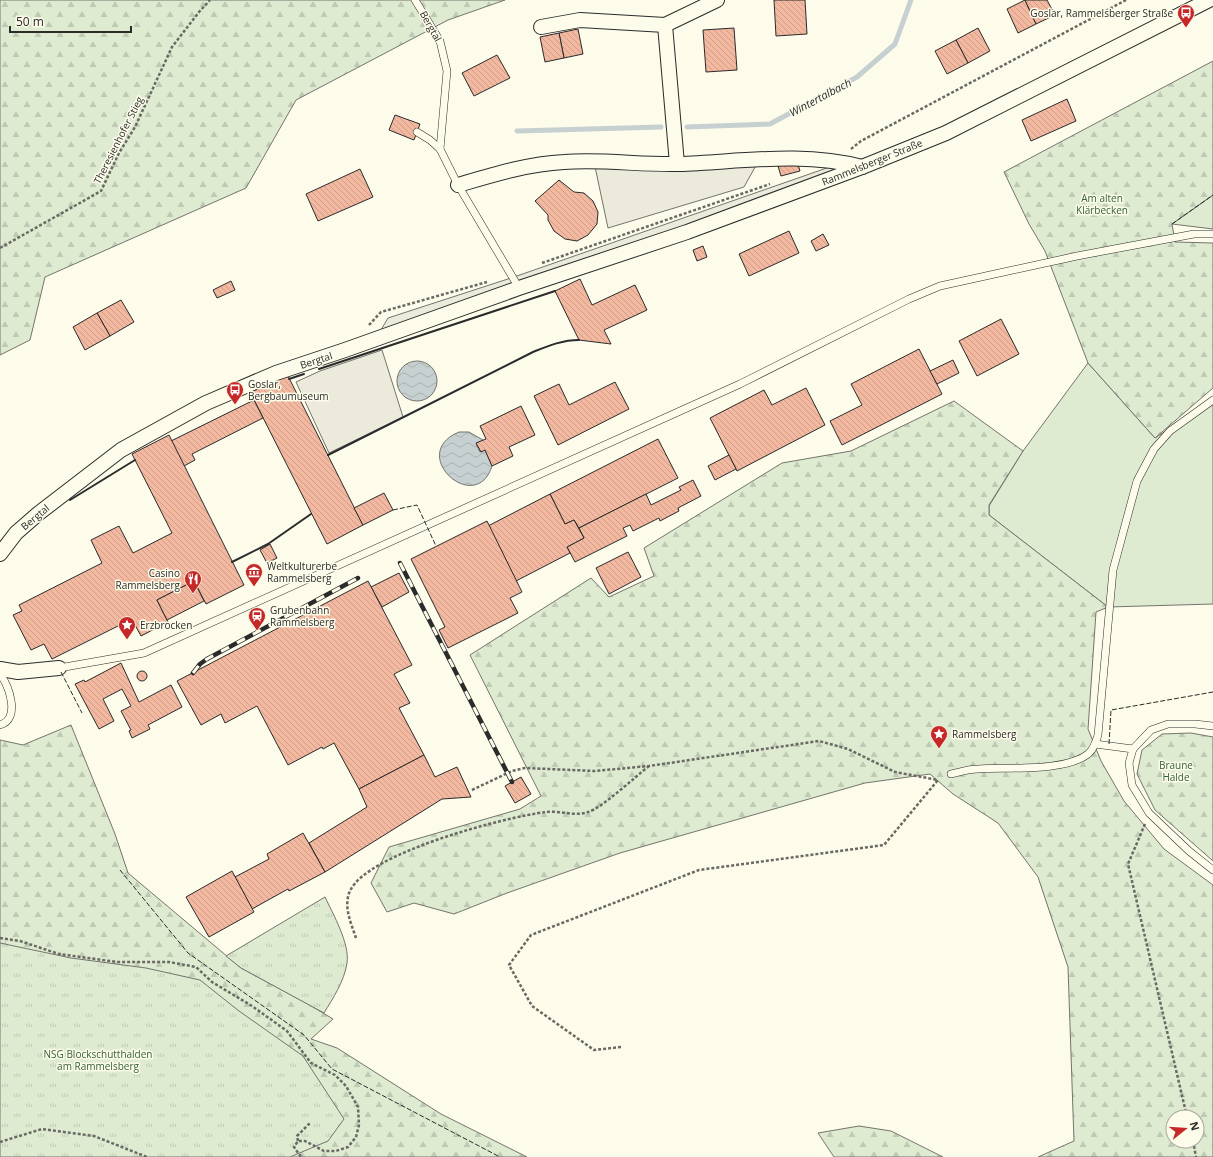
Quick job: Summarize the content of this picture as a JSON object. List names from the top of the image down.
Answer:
{
  "streets": {
    "street": ["Bergtal", "Rammelsberger Straße"],
    "path": ["Theresienhofer Stieg"]
  },
  "crossings": [
    ["Bergtal", "Rammelsberger Straße"]
  ],
  "water": ["Wintertalbach"],
  "parks": ["Am alten Klärbecken", "Braune Halde", "NSG Blockschutthalden am Rammelsberg"],
  "places": {
    "bus stop": ["Goslar, Rammelsberger Straße", "Goslar, Bergbaumuseum"],
    "museum": ["Weltkulturerbe Rammelsberg"],
    "restaurant": ["Casino Rammelsberg"],
    "station": ["Grubenbahn Rammelsberg"],
    "place": ["Erzbrocken", "Rammelsberg"]
  },
  "scale_bar": "50 m",
  "north": "right"
}
